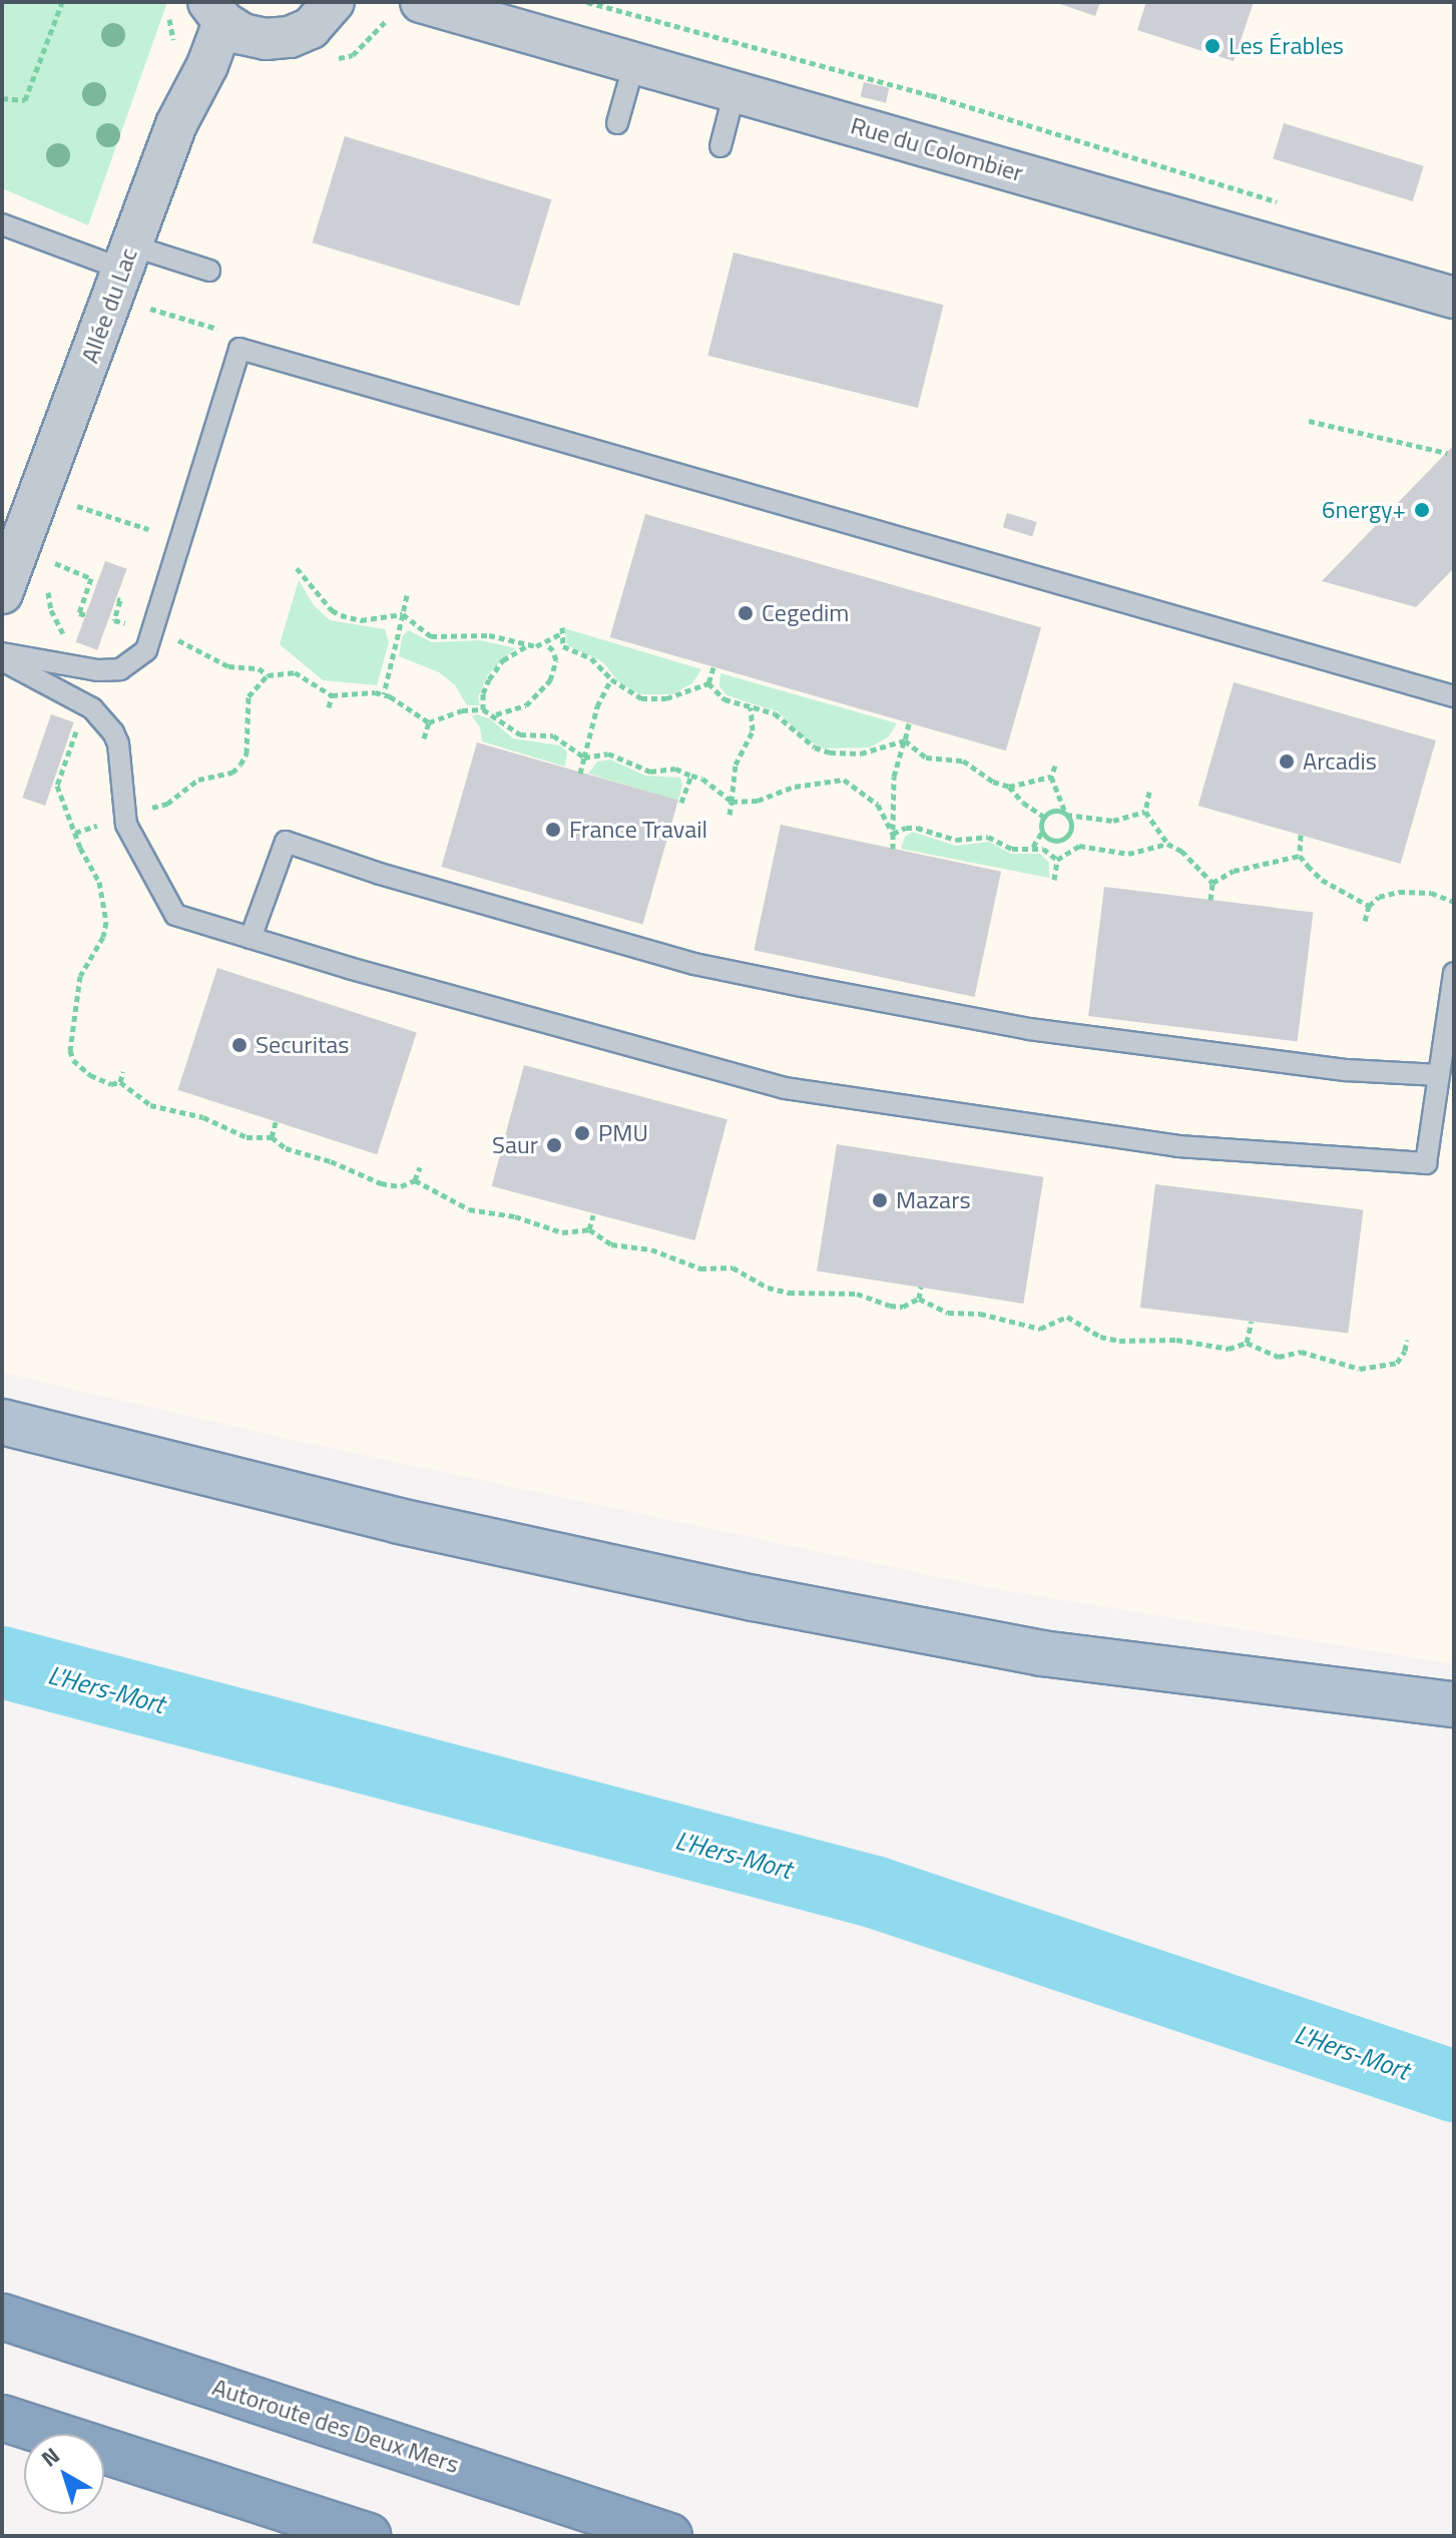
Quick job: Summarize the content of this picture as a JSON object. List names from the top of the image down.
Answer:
{
  "streets": {
    "highway": ["Autoroute des Deux Mers"],
    "street": ["Rue du Colombier", "Allée du Lac"]
  },
  "water": ["L'Hers-Mort"],
  "places": [
    "Les Érables",
    "6nergy+",
    "Cegedim",
    "Arcadis",
    "France Travail",
    "Securitas",
    "PMU",
    "Saur",
    "Mazars"
  ],
  "north": "top left"
}
